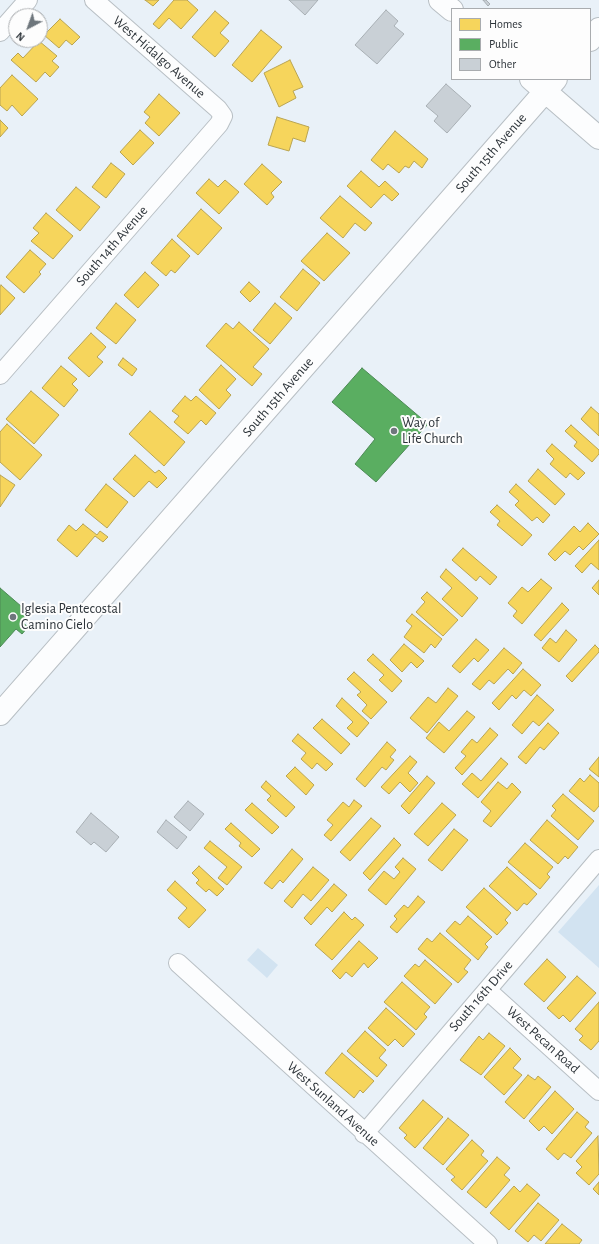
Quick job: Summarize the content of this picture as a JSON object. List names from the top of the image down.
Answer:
{
  "streets": {
    "street": [
      "West Hidalgo Avenue",
      "South 15th Avenue",
      "South 14th Avenue",
      "South 16th Drive",
      "West Pecan Road",
      "West Sunland Avenue"
    ]
  },
  "crossings": [
    ["West Hidalgo Avenue", "South 14th Avenue"],
    ["South 16th Drive", "West Pecan Road"],
    ["South 16th Drive", "West Sunland Avenue"]
  ],
  "places": ["Way of Life Church", "Iglesia Pentecostal Camino Cielo"],
  "legend": ["Homes", "Public", "Other"],
  "north": "bottom left"
}
